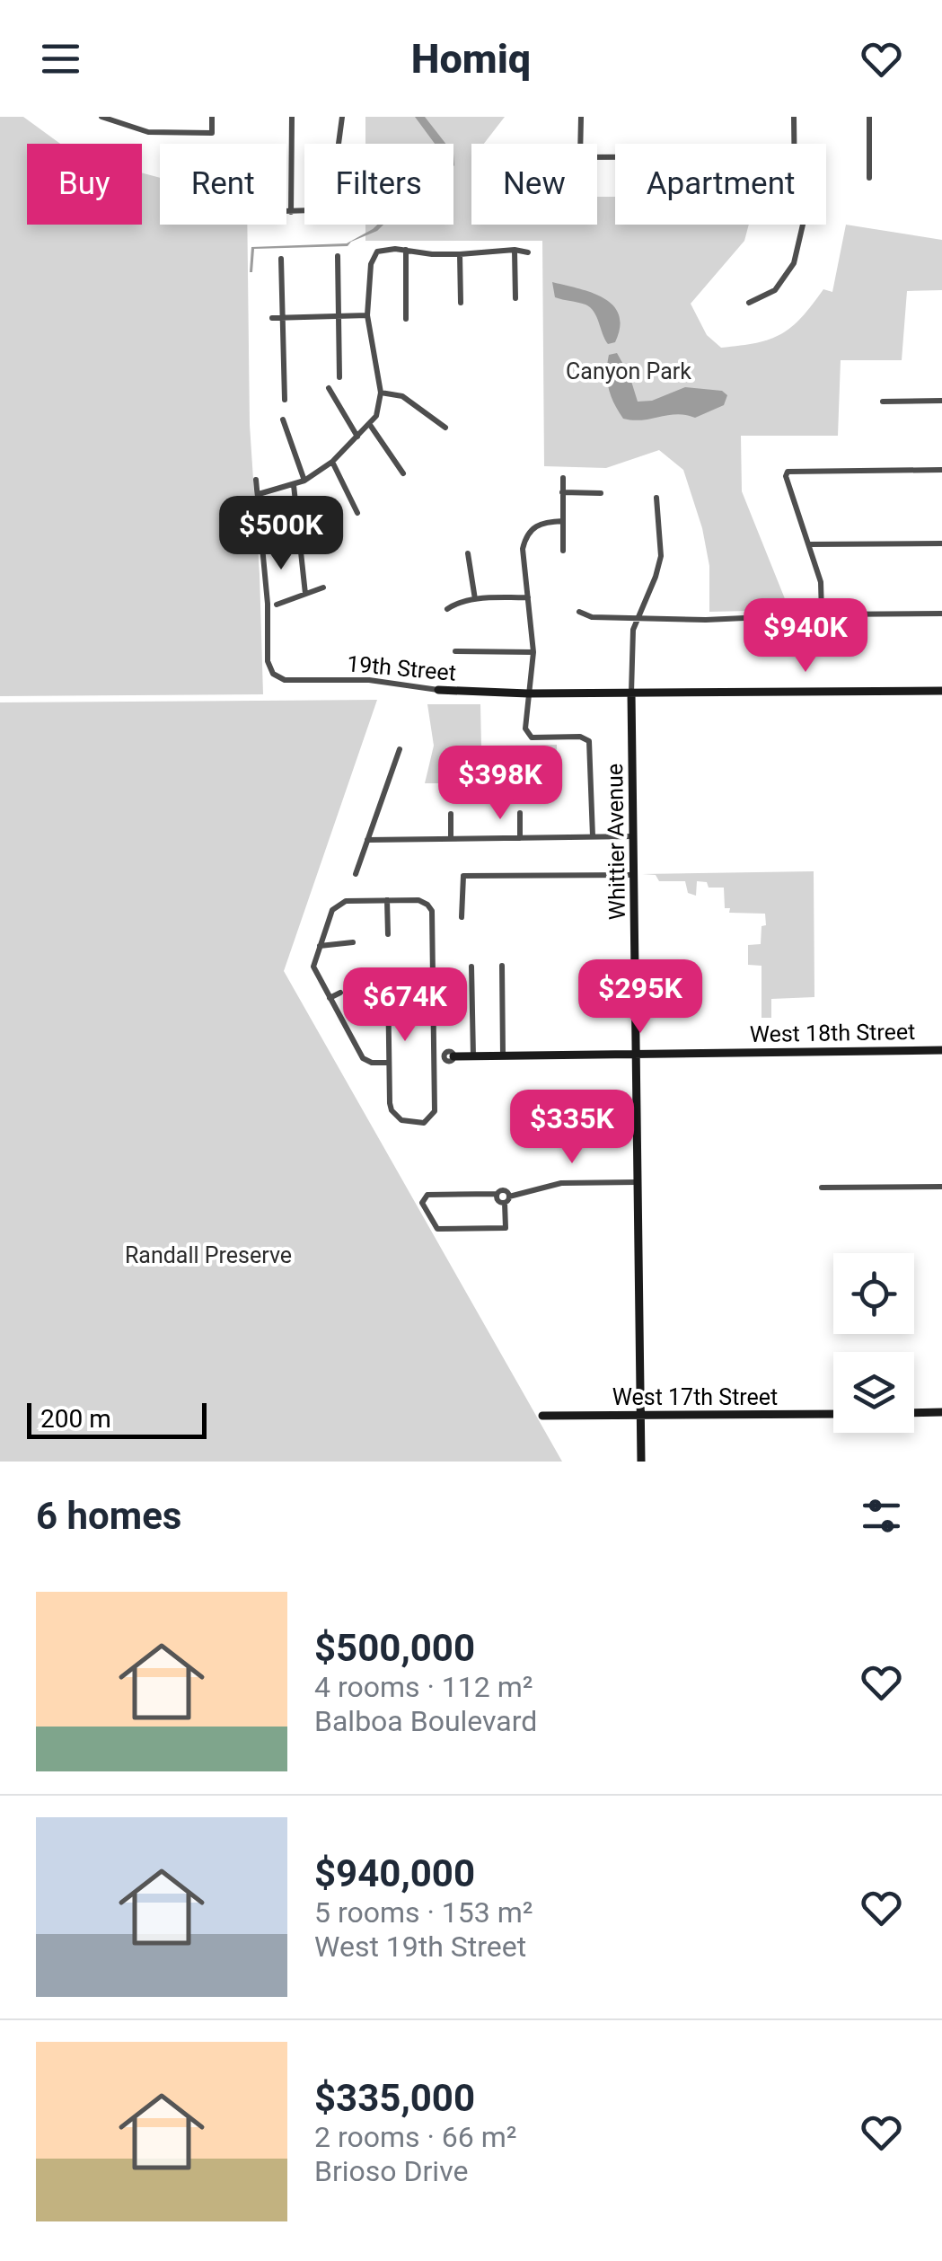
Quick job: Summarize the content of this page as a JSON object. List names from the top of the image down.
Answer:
{
  "streets": {
    "street": [
      "19th Street",
      "Whittier Avenue",
      "West 18th Street",
      "West 17th Street"
    ]
  },
  "crossings": [
    ["19th Street", "Whittier Avenue"],
    ["Whittier Avenue", "West 18th Street"],
    ["Whittier Avenue", "West 17th Street"]
  ],
  "parks": ["Canyon Park", "Randall Preserve"],
  "scale_bar": "200 m",
  "page": {
    "header": "Homiq",
    "chip": [
      "Buy",
      "Rent",
      "Filters",
      "New",
      "Apartment"
    ],
    "price": [
      "$500K",
      "$940K",
      "$398K",
      "$295K",
      "$674K",
      "$335K"
    ],
    "scale": "200 m",
    "heading": "6 homes",
    "list": [
      {
        "name": "$500,000",
        "note": "4 rooms · 112 m² · Balboa Boulevard"
      },
      {
        "name": "$940,000",
        "note": "5 rooms · 153 m² · West 19th Street"
      },
      {
        "name": "$335,000",
        "note": "2 rooms · 66 m² · Brioso Drive"
      }
    ]
  }
}
